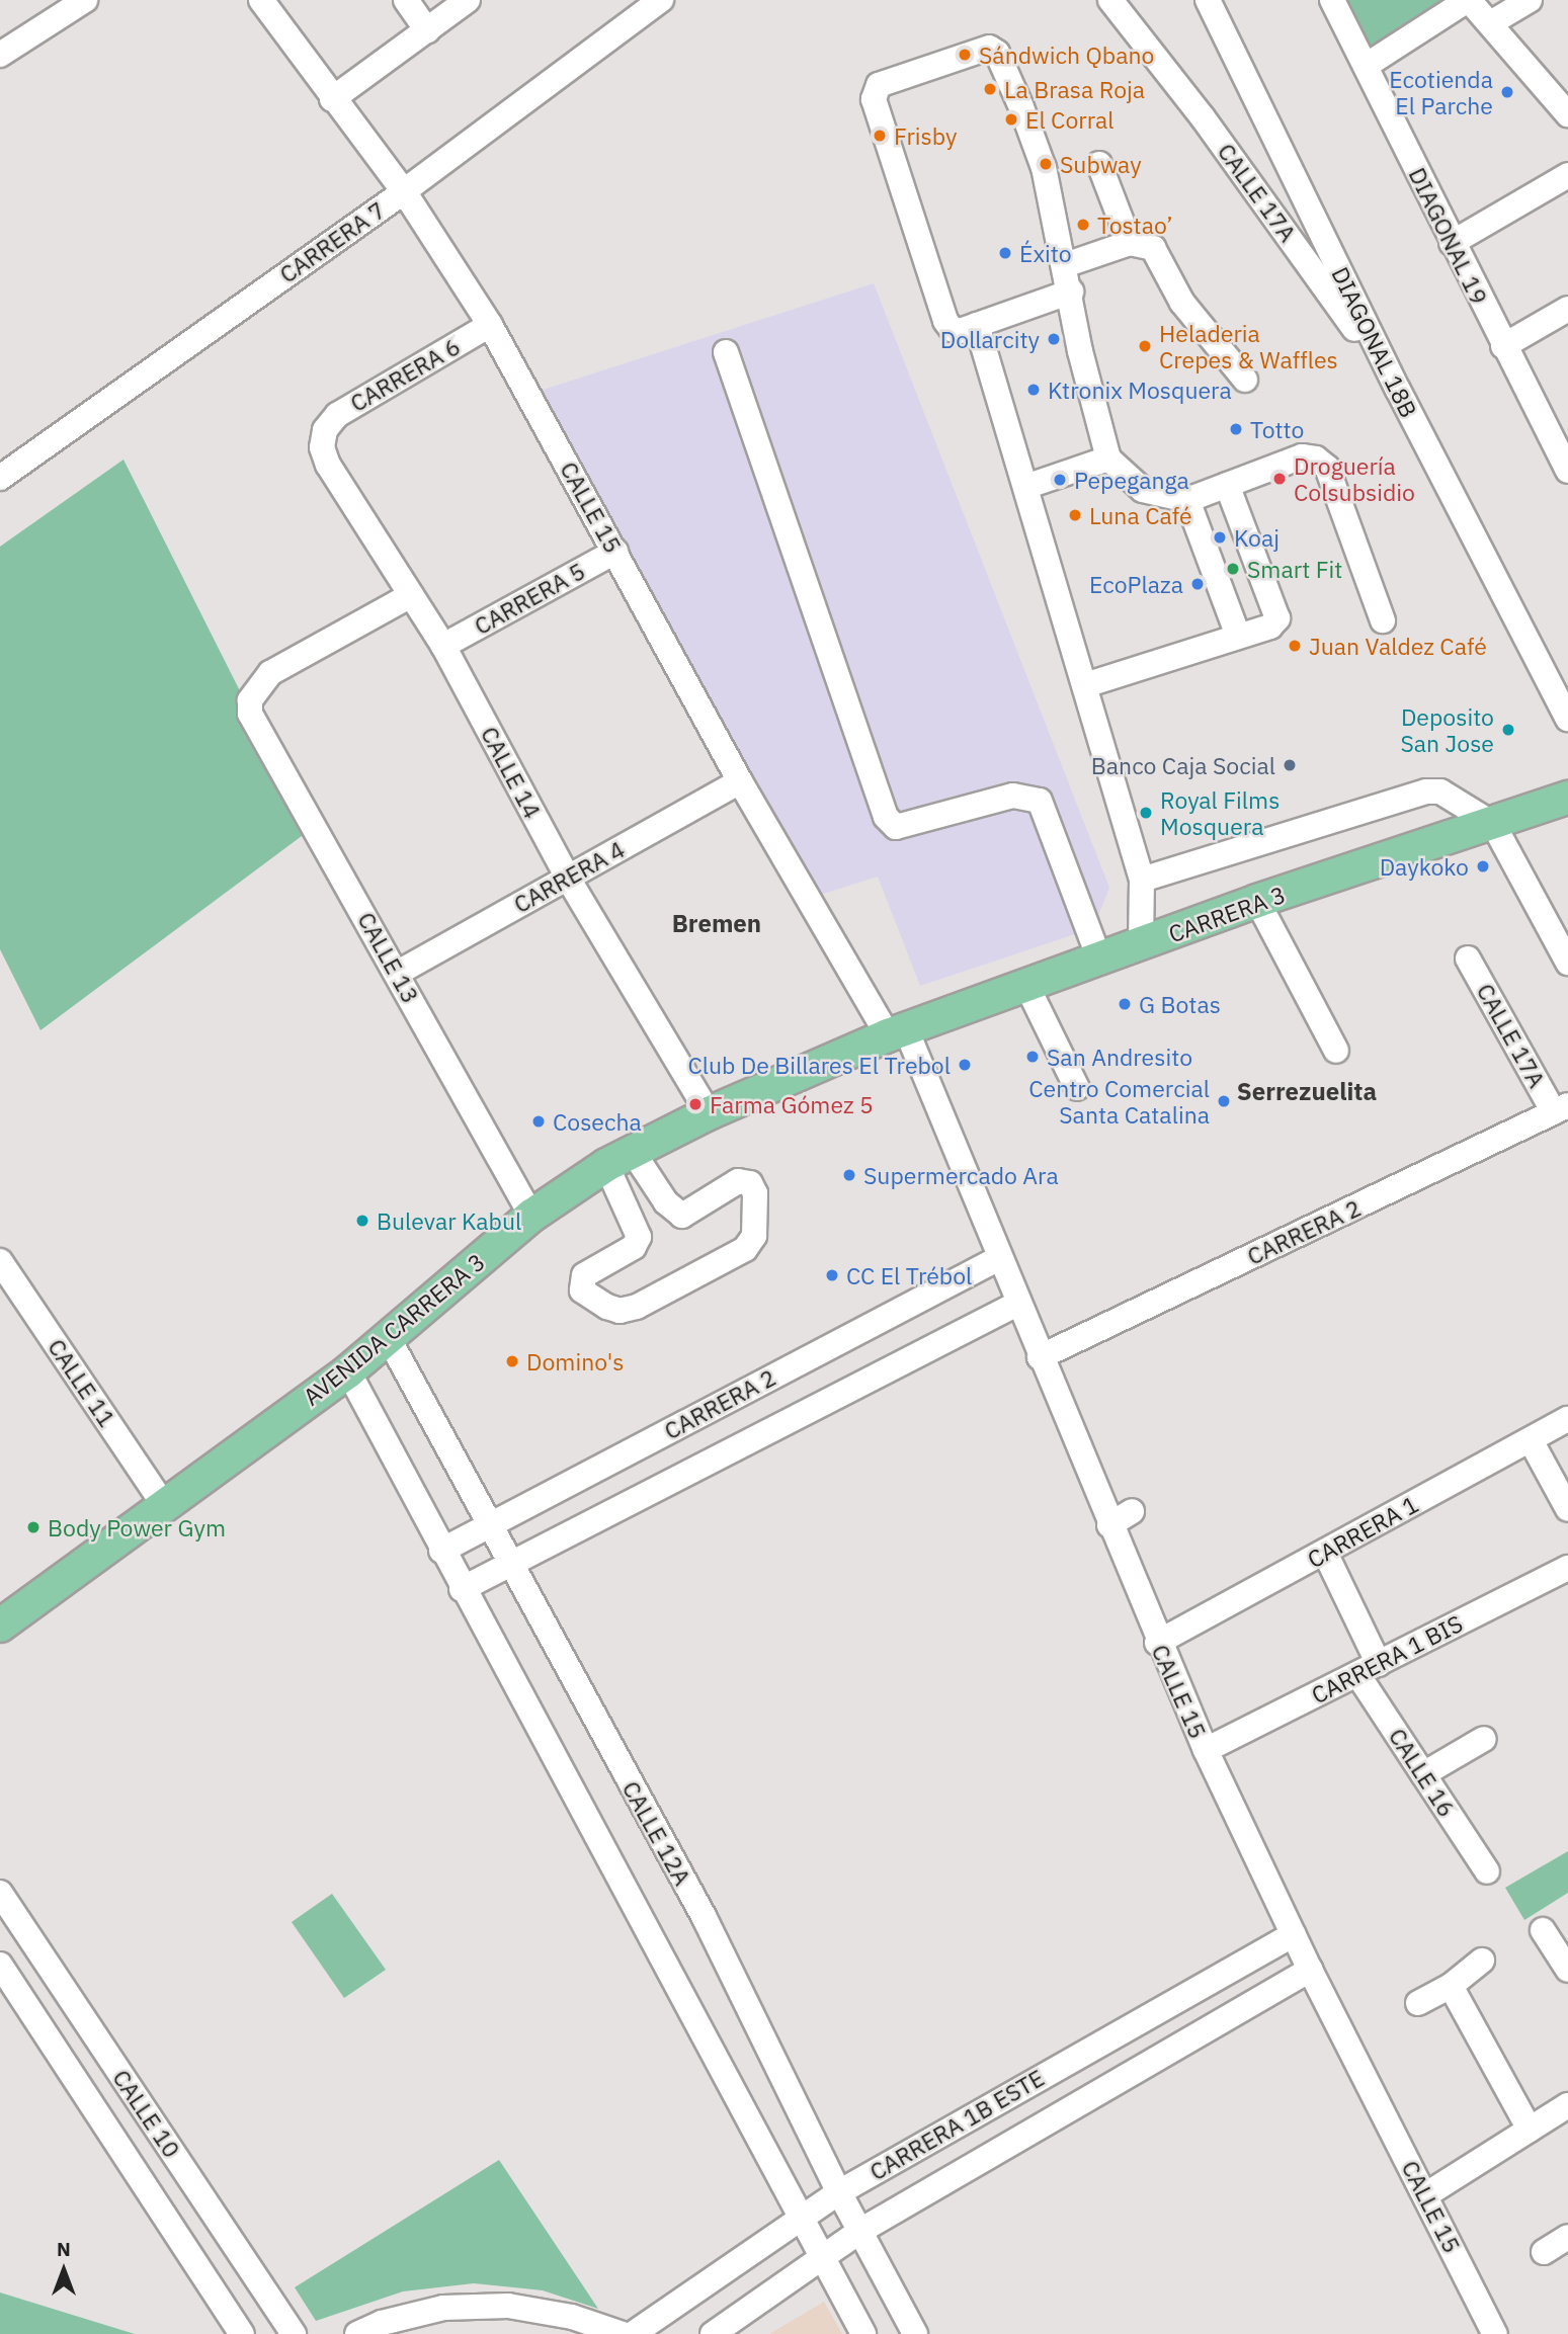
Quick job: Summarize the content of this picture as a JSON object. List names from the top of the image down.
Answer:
{
  "streets": {
    "main road": ["CARRERA 3", "AVENIDA CARRERA 3"],
    "street": [
      "CALLE 17A",
      "DIAGONAL 19",
      "CARRERA 7",
      "DIAGONAL 18B",
      "CARRERA 6",
      "CALLE 15",
      "CARRERA 5",
      "CALLE 14",
      "CARRERA 4",
      "CALLE 13",
      "CARRERA 2",
      "CALLE 11",
      "CARRERA 1",
      "CARRERA 1 BIS",
      "CALLE 16",
      "CALLE 12A",
      "CALLE 10",
      "CARRERA 1B ESTE"
    ]
  },
  "crossings": [
    ["CALLE 17A", "DIAGONAL 18B"],
    ["CALLE 17A", "CARRERA 2"],
    ["CARRERA 7", "CALLE 15"],
    ["CARRERA 6", "CALLE 15"],
    ["CARRERA 6", "CALLE 14"],
    ["CALLE 15", "CARRERA 5"],
    ["CALLE 15", "CARRERA 4"],
    ["CALLE 15", "CARRERA 3"],
    ["CALLE 15", "CARRERA 2"],
    ["CALLE 15", "AVENIDA CARRERA 3"],
    ["CALLE 15", "CARRERA 1"],
    ["CALLE 15", "CARRERA 1 BIS"],
    ["CALLE 15", "CARRERA 1B ESTE"],
    ["CARRERA 5", "CALLE 14"],
    ["CALLE 14", "CARRERA 4"],
    ["CALLE 14", "CALLE 13"],
    ["CALLE 14", "AVENIDA CARRERA 3"],
    ["CARRERA 4", "CALLE 13"],
    ["CARRERA 3", "AVENIDA CARRERA 3"],
    ["CALLE 13", "AVENIDA CARRERA 3"],
    ["CARRERA 2", "CALLE 12A"],
    ["AVENIDA CARRERA 3", "CALLE 11"],
    ["AVENIDA CARRERA 3", "CALLE 12A"],
    ["CARRERA 1", "CALLE 16"],
    ["CARRERA 1 BIS", "CALLE 16"],
    ["CALLE 12A", "CARRERA 1B ESTE"]
  ],
  "districts": ["Bremen", "Serrezuelita"],
  "places": [
    "Sándwich Qbano",
    "La Brasa Roja",
    "Ecotienda El Parche",
    "El Corral",
    "Frisby",
    "Subway",
    "Tostao’",
    "Éxito",
    "Dollarcity",
    "Heladeria Crepes & Waffles",
    "Ktronix Mosquera",
    "Totto",
    "Droguería Colsubsidio",
    "Pepeganga",
    "Luna Café",
    "Koaj",
    "Smart Fit",
    "EcoPlaza",
    "Juan Valdez Café",
    "Deposito San Jose",
    "Banco Caja Social",
    "Royal Films Mosquera",
    "Daykoko",
    "G Botas",
    "San Andresito",
    "Club De Billares El Trebol",
    "Centro Comercial Santa Catalina",
    "Farma Gómez 5",
    "Cosecha",
    "Supermercado Ara",
    "Bulevar Kabul",
    "CC El Trébol",
    "Domino's",
    "Body Power Gym"
  ],
  "north": "top"
}
